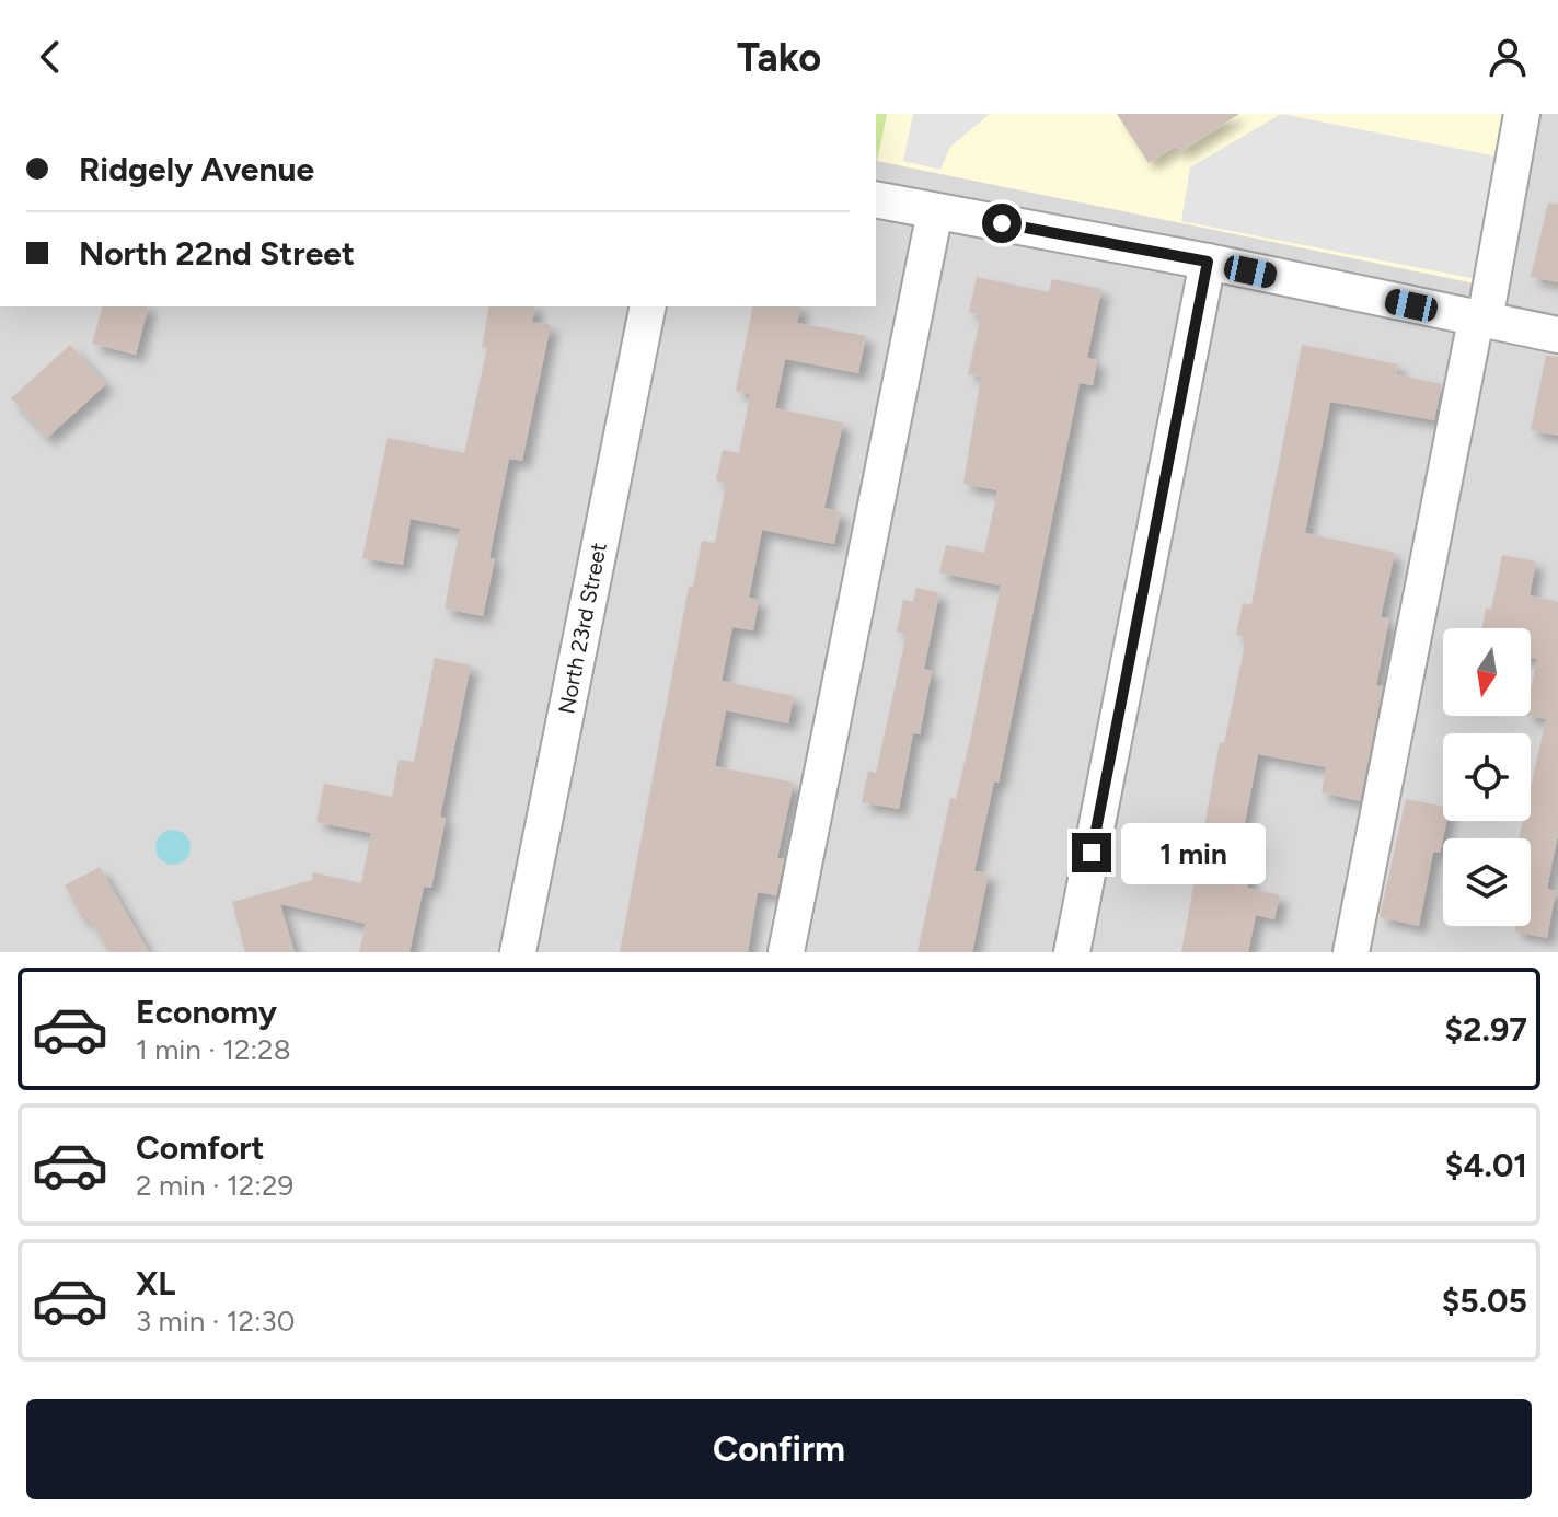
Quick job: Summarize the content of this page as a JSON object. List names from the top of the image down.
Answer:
{
  "streets": {
    "street": ["North 23rd Street"]
  },
  "north": "bottom",
  "page": {
    "header": "Tako",
    "banner": ["Ridgely Avenue", "North 22nd Street"],
    "bubble": "1 min",
    "list": [
      {
        "name": "Economy",
        "note": "1 min · 12:28",
        "value": "$2.97"
      },
      {
        "name": "Comfort",
        "note": "2 min · 12:29",
        "value": "$4.01"
      },
      {
        "name": "XL",
        "note": "3 min · 12:30",
        "value": "$5.05"
      }
    ],
    "buttons": "Confirm"
  }
}
